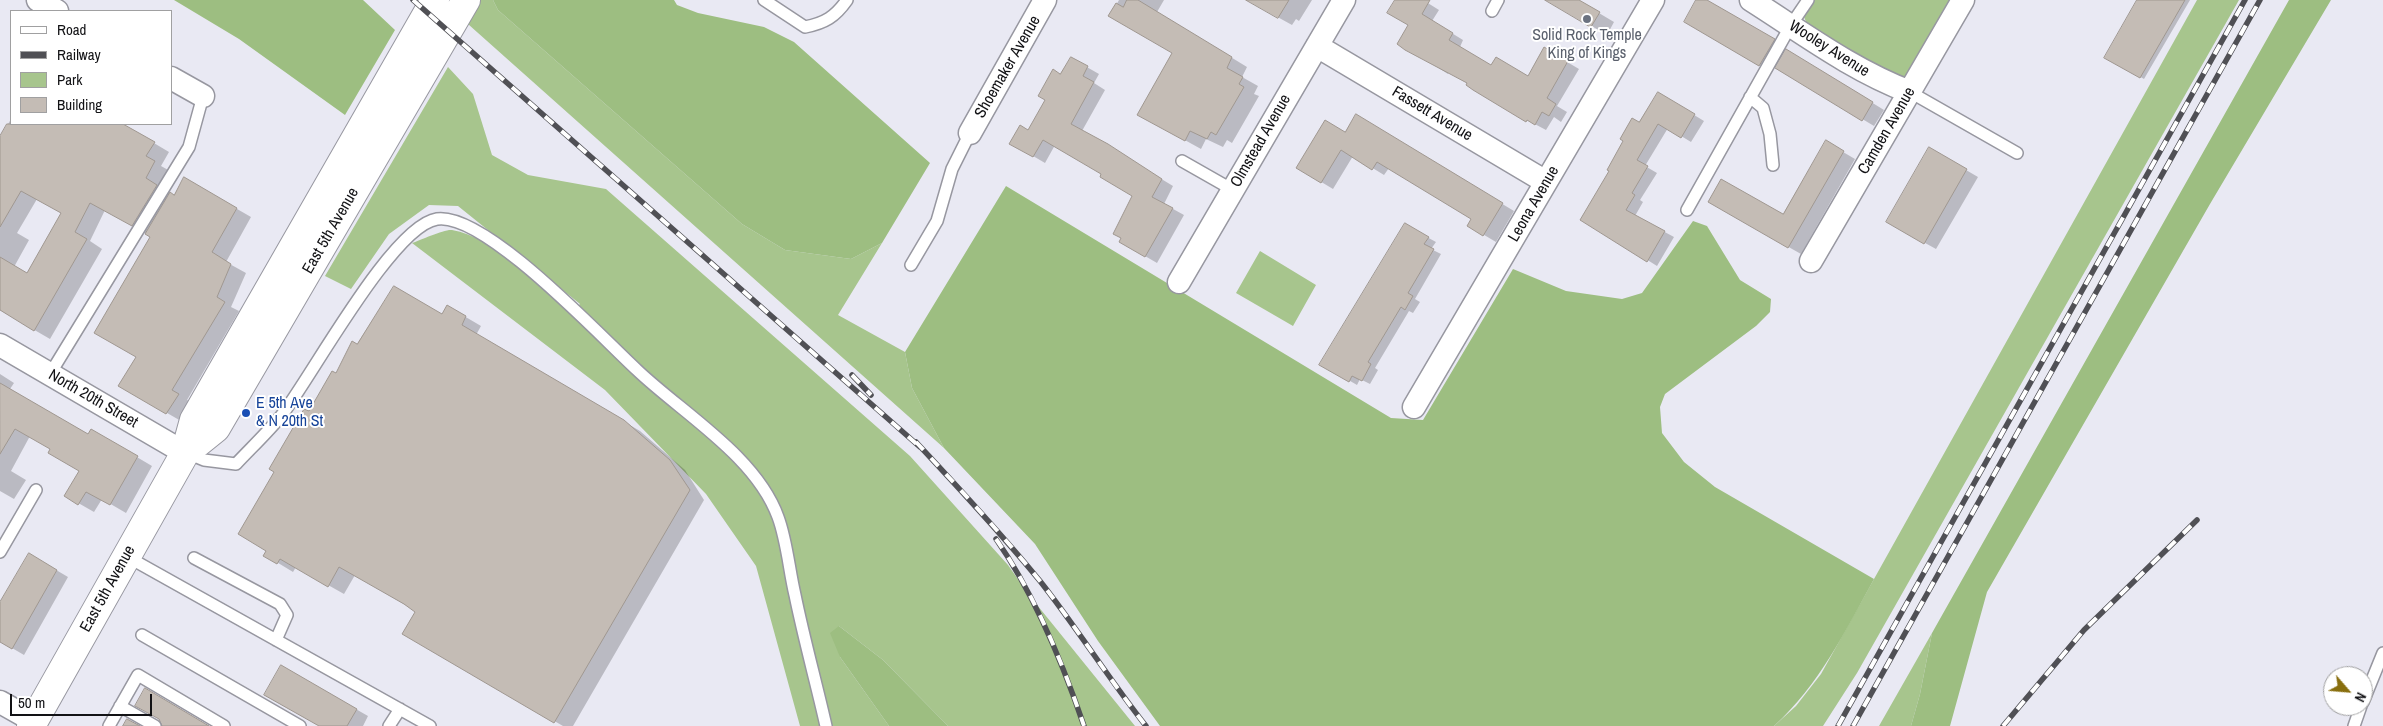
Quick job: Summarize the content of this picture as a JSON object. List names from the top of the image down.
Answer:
{
  "streets": {
    "main road": ["East 5th Avenue"],
    "street": [
      "Wooley Avenue",
      "Shoemaker Avenue",
      "Fassett Avenue",
      "Camden Avenue",
      "Olmstead Avenue",
      "Leona Avenue",
      "North 20th Street"
    ]
  },
  "crossings": [
    ["Wooley Avenue", "Camden Avenue"],
    ["Fassett Avenue", "Olmstead Avenue"],
    ["Fassett Avenue", "Leona Avenue"],
    ["East 5th Avenue", "North 20th Street"]
  ],
  "places": ["Solid Rock Temple King of Kings", "E 5th Ave & N 20th St"],
  "legend": [
    "Road",
    "Railway",
    "Park",
    "Building"
  ],
  "scale_bar": "50 m",
  "north": "bottom right"
}
